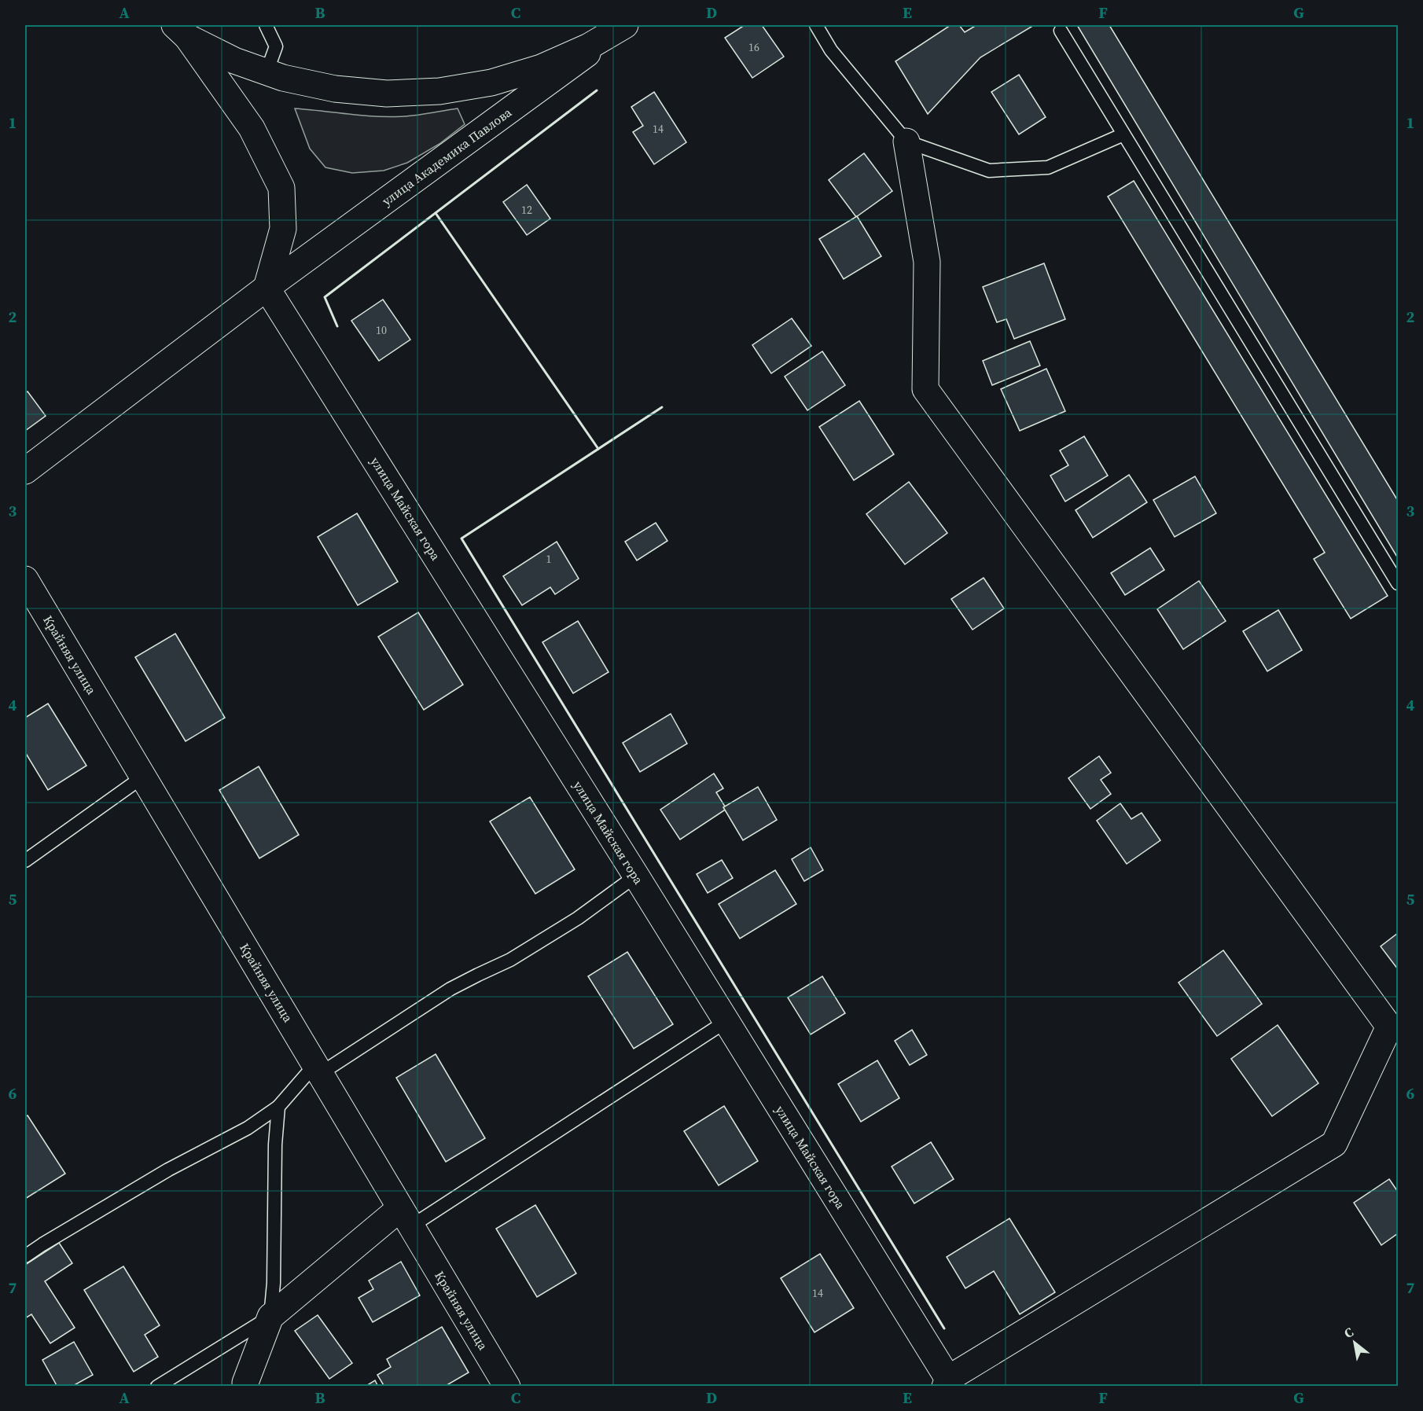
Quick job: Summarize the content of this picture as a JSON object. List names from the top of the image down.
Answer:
{
  "streets": {
    "street": ["улица Академика Павлова", "улица Майская гора", "Крайняя улица"]
  },
  "crossings": [
    ["улица Академика Павлова", "улица Майская гора"]
  ],
  "house_numbers": [
    "16",
    "14",
    "12",
    "10",
    "1",
    "14"
  ],
  "north": "top left",
  "grid": {
    "columns": [
      "A",
      "B",
      "C",
      "D",
      "E",
      "F",
      "G"
    ],
    "rows": [
      "1",
      "2",
      "3",
      "4",
      "5",
      "6",
      "7"
    ]
  }
}
